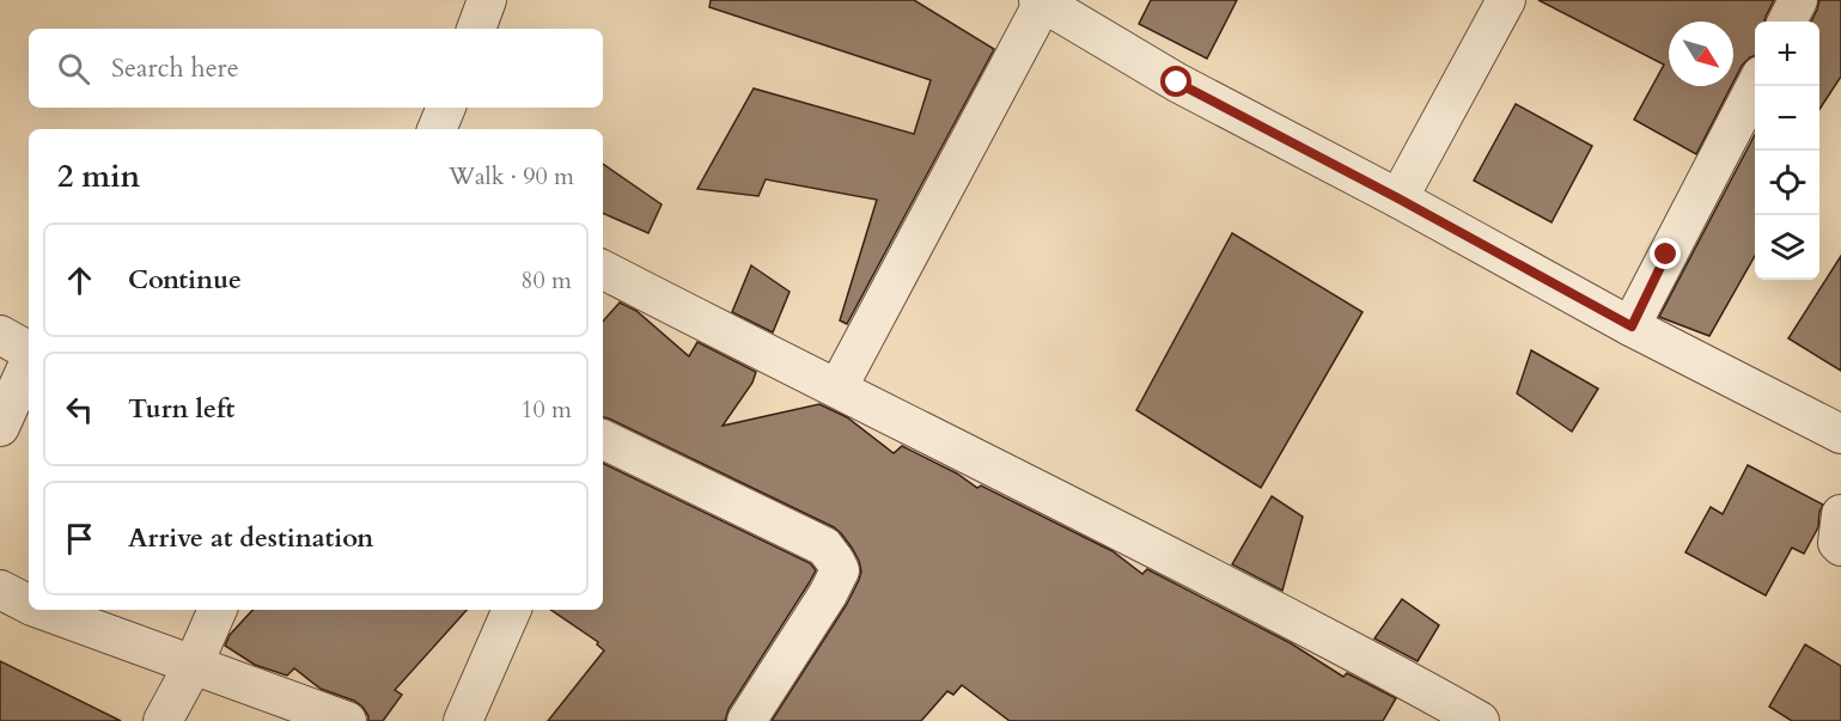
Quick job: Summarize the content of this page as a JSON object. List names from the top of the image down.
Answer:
{
  "north": "bottom right",
  "page": {
    "map_buttons": ["+", "−"],
    "search": "Search here",
    "heading": ["2 min", "Walk · 90 m"],
    "list": [
      ["Continue", "80 m"],
      ["Turn left", "10 m"],
      "Arrive at destination"
    ]
  }
}
